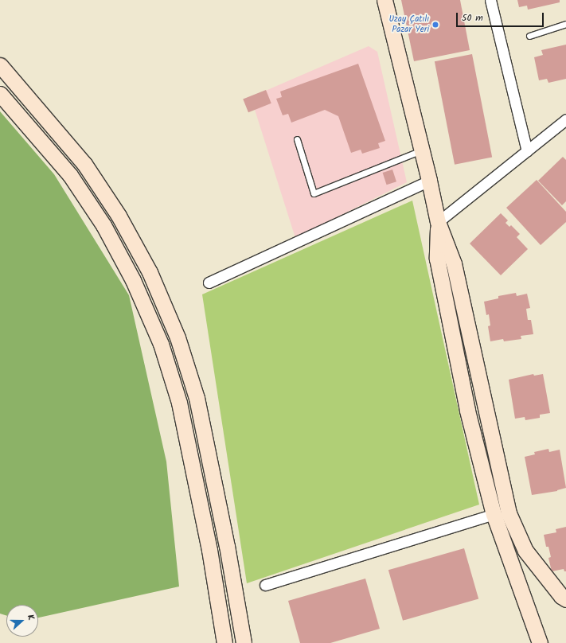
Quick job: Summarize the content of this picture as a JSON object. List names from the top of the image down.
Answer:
{
  "places": ["Uzay Çatılı Pazar Yeri"],
  "scale_bar": "50 m",
  "north": "right"
}
